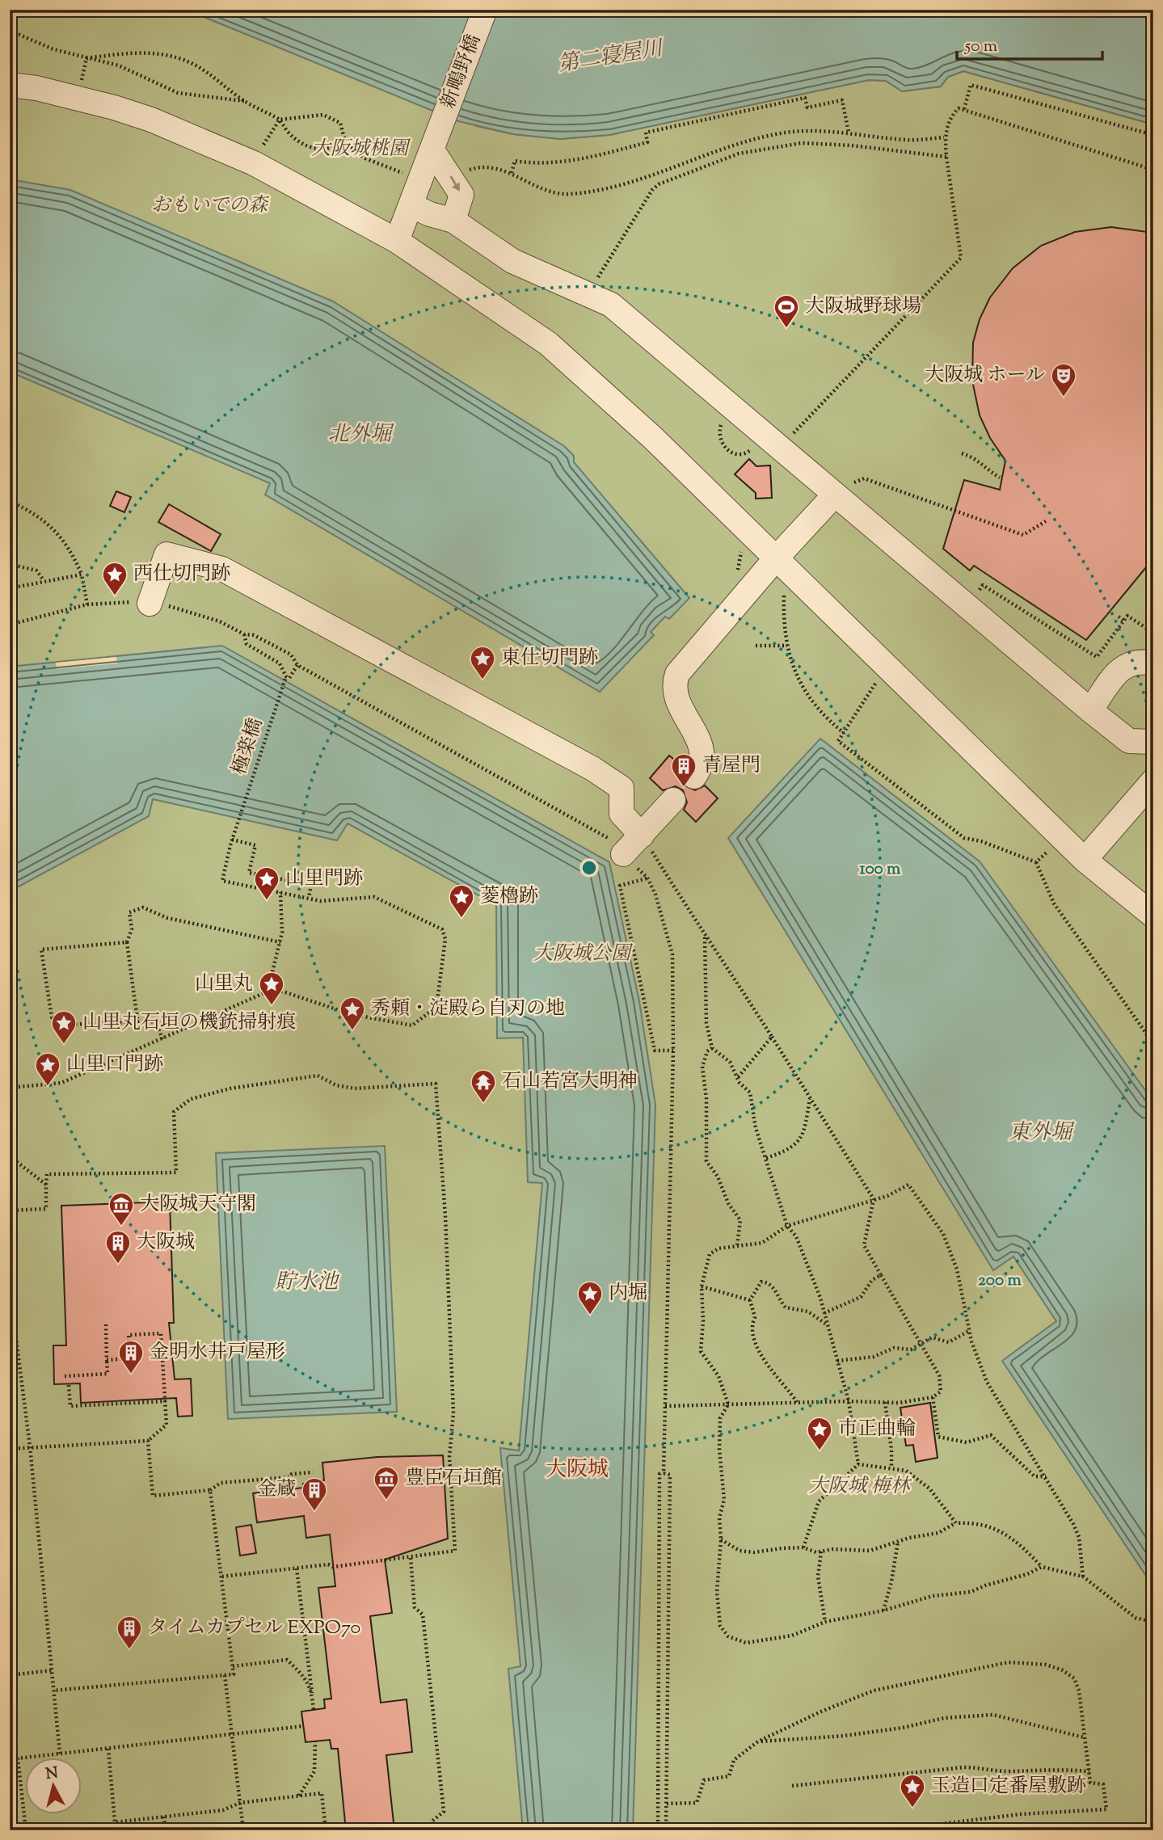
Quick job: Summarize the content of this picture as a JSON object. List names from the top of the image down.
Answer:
{
  "streets": {
    "street": ["新鴫野橋"],
    "path": ["極楽橋"]
  },
  "districts": ["大阪城"],
  "water": [
    "第二寝屋川",
    "北外堀",
    "東外堀",
    "貯水池"
  ],
  "parks": [
    "大阪城桃園",
    "おもいでの森",
    "大阪城公園",
    "大阪城 梅林"
  ],
  "places": {
    "sports": ["大阪城野球場"],
    "theatre": ["大阪城 ホール"],
    "place": [
      "西仕切門跡",
      "東仕切門跡",
      "山里門跡",
      "菱櫓跡",
      "山里丸",
      "秀頼・淀殿ら自刃の地",
      "山里丸石垣の機銃掃射痕",
      "山里口門跡",
      "内堀",
      "市正曲輪",
      "玉造口定番屋敷跡"
    ],
    "building": [
      "青屋門",
      "大阪城",
      "金明水井戸屋形",
      "金蔵",
      "タイムカプセル EXPO70"
    ],
    "temple": ["石山若宮大明神"],
    "museum": ["大阪城天守閣", "豊臣石垣館"]
  },
  "scale_bar": "50 m",
  "north": "top",
  "rings": ["100 m", "200 m"]
}
